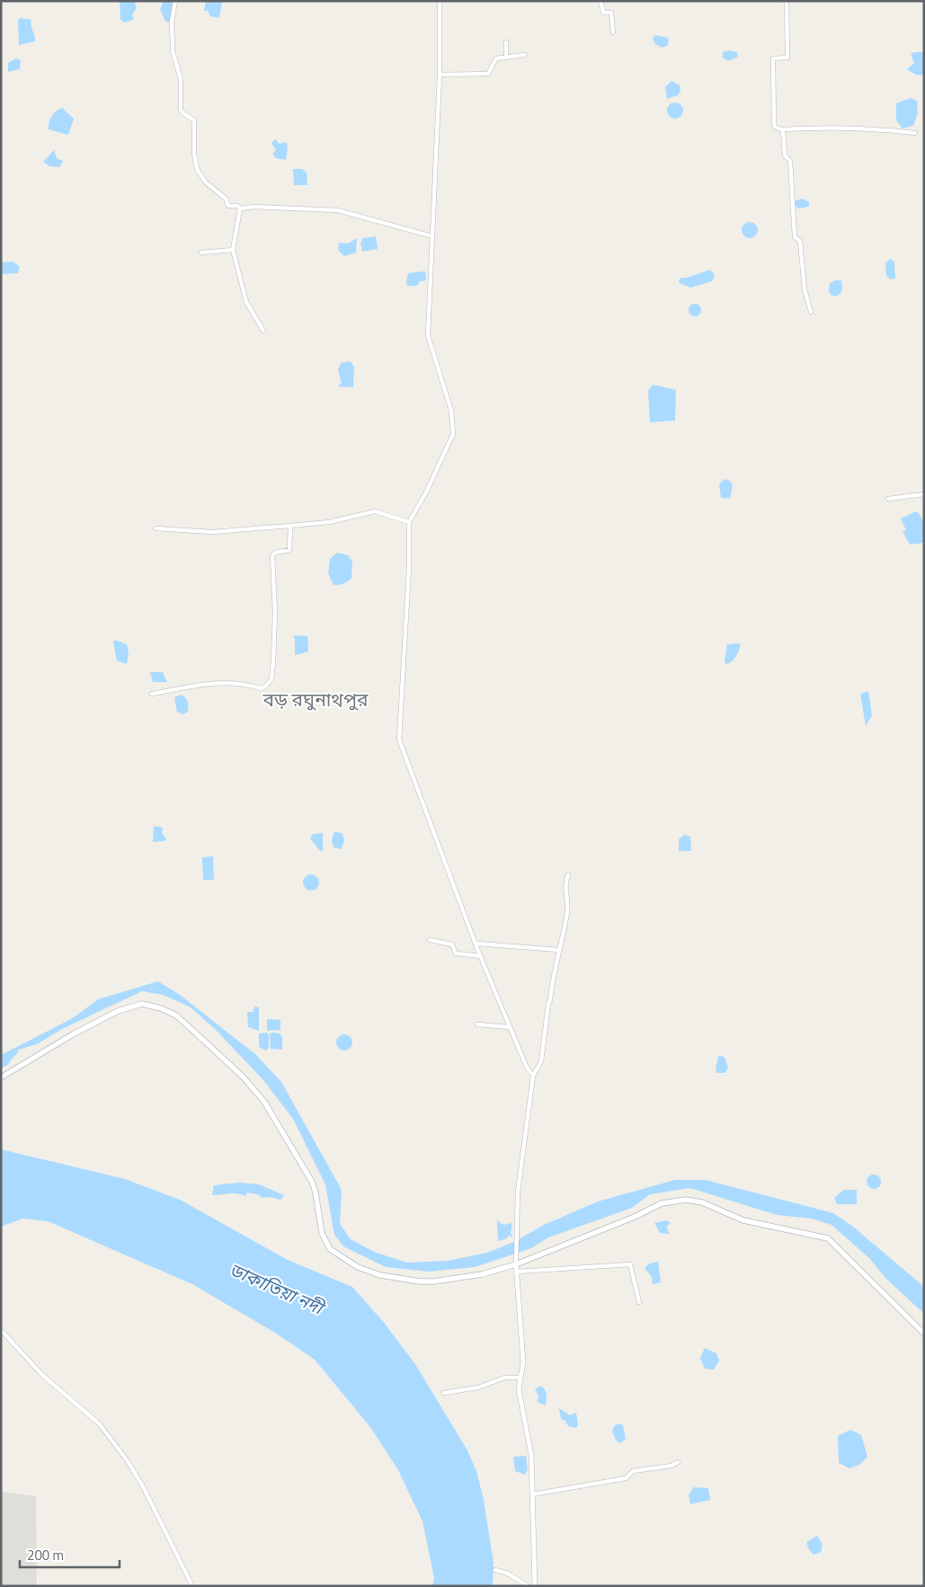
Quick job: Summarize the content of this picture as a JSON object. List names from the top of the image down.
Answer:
{
  "districts": ["বড় রঘুনাথপুর"],
  "water": ["ডাকাতিয়া নদী"],
  "scale_bar": "200 m"
}
